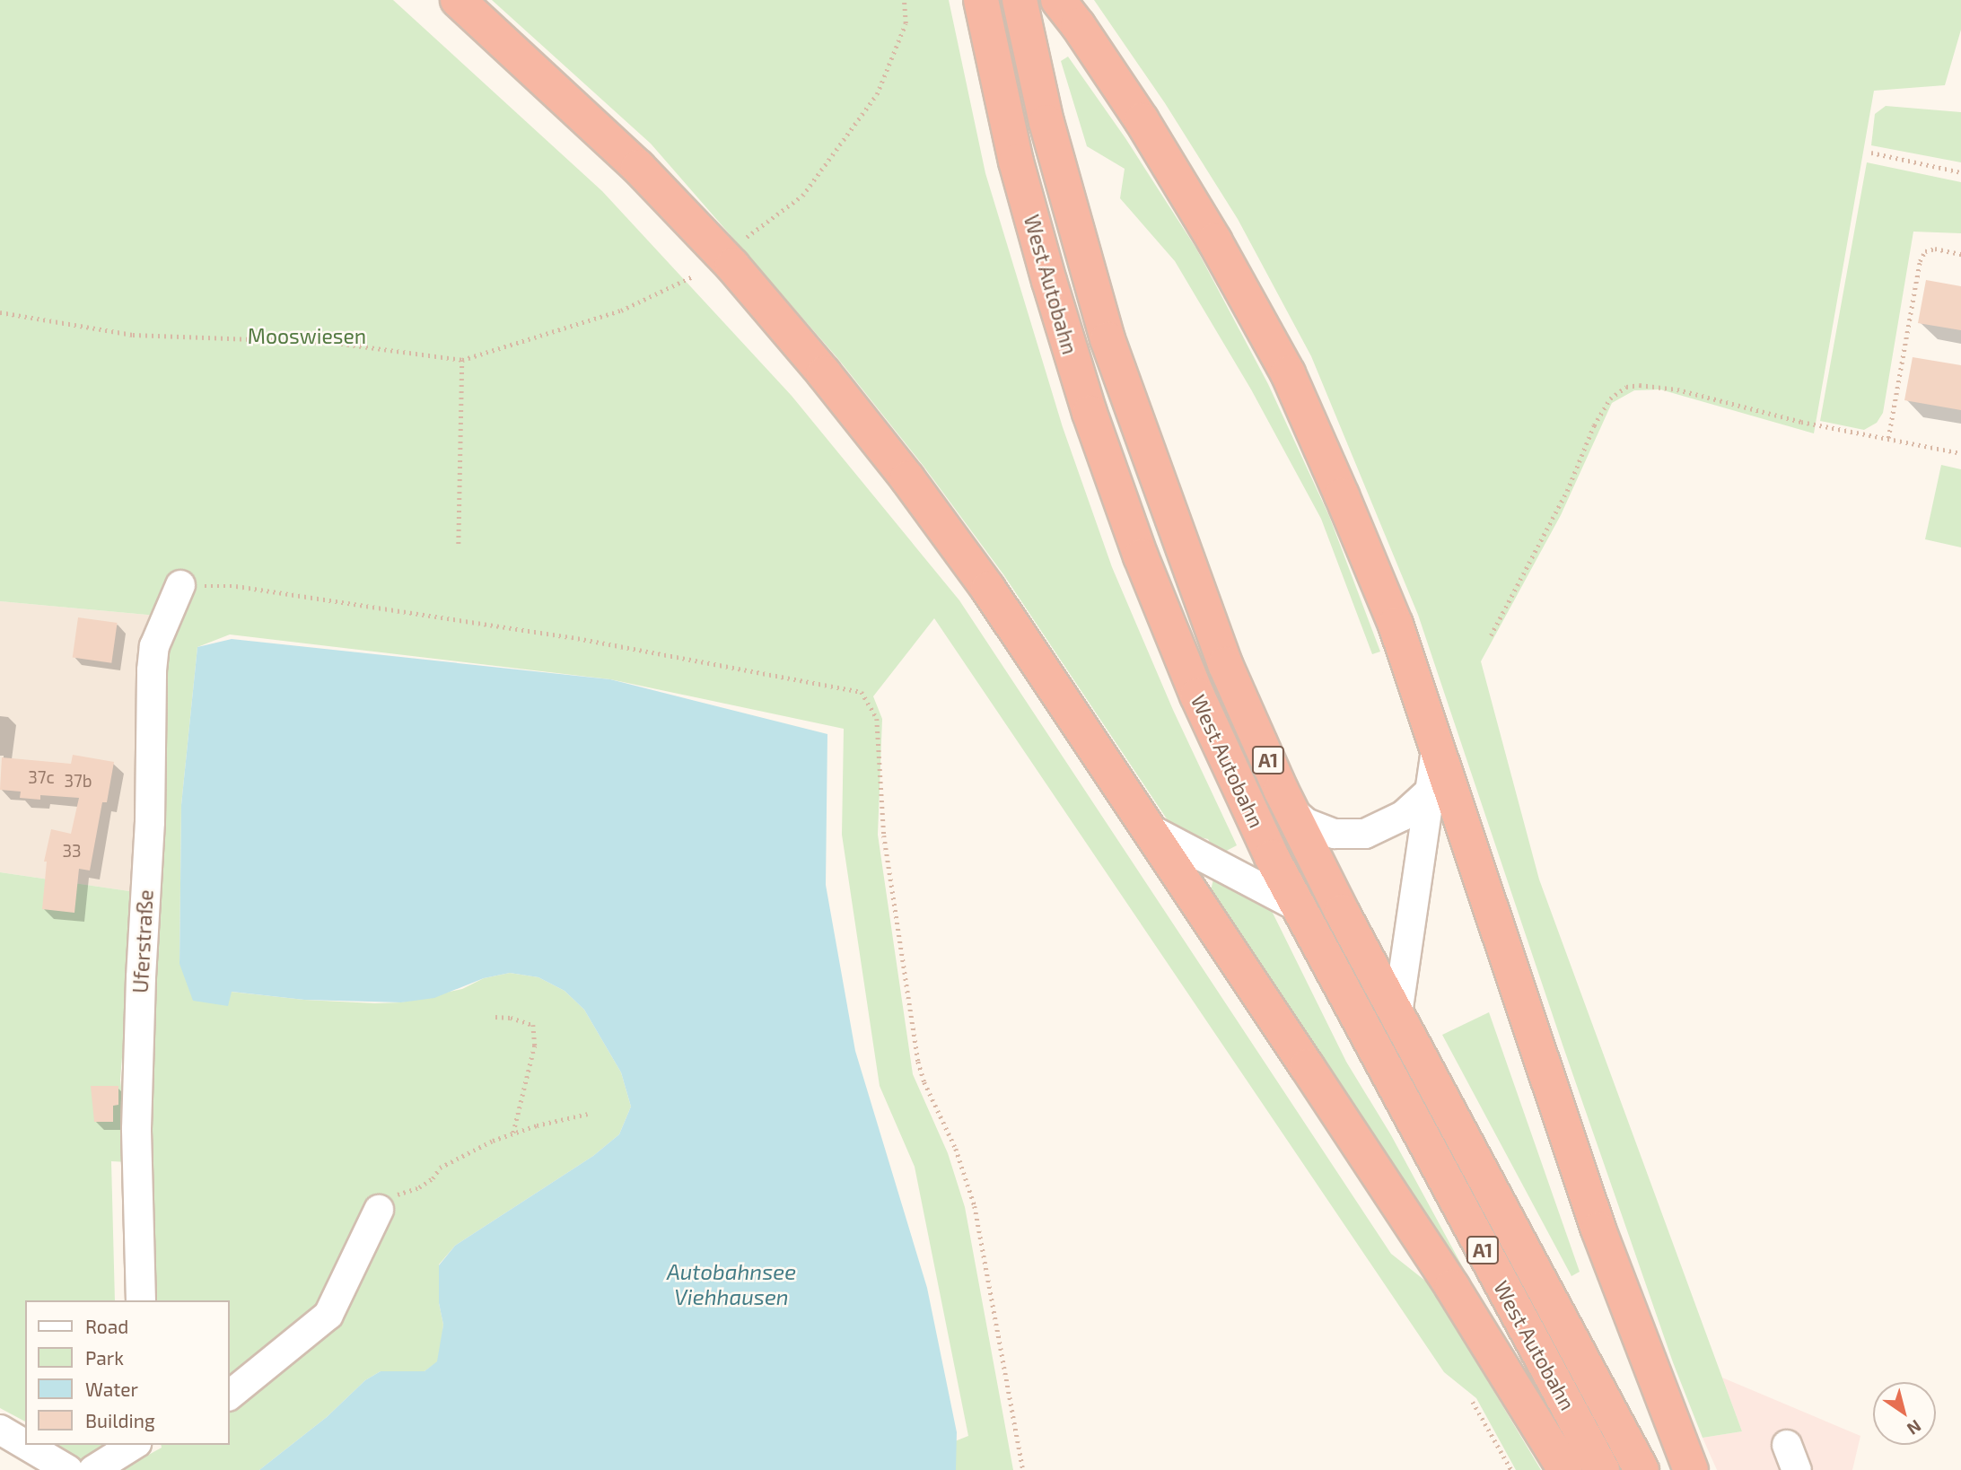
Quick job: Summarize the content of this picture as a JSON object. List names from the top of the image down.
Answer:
{
  "streets": {
    "highway": ["West Autobahn", "A1"],
    "street": ["Uferstraße"]
  },
  "water": ["Autobahnsee Viehhausen"],
  "parks": ["Mooswiesen"],
  "house_numbers": ["37c", "37b", "33"],
  "legend": [
    "Road",
    "Park",
    "Water",
    "Building"
  ],
  "north": "bottom right"
}
